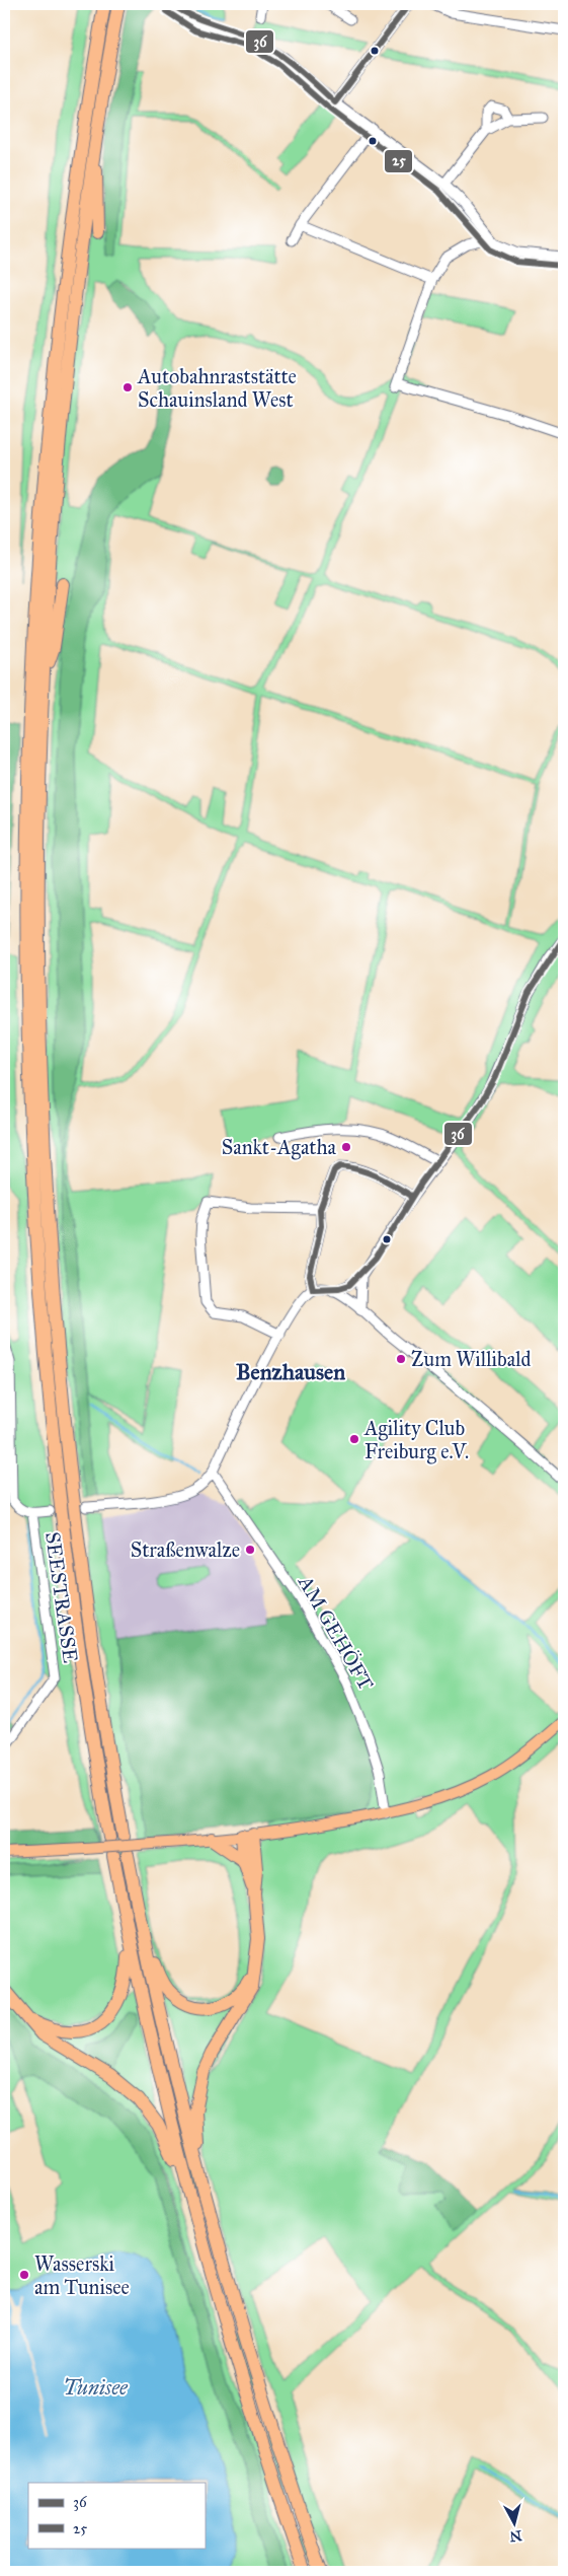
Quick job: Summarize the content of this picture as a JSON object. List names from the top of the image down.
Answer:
{
  "streets": {
    "street": ["SEESTRASSE", "AM GEHÖFT"]
  },
  "districts": ["Benzhausen"],
  "water": ["Tunisee"],
  "places": [
    "Autobahnraststätte Schauinsland West",
    "Sankt-Agatha",
    "Zum Willibald",
    "Agility Club Freiburg e.V.",
    "Straßenwalze",
    "Wasserski am Tunisee"
  ],
  "lines": ["transit line 36", "transit line 25"],
  "legend": ["36", "25"],
  "north": "bottom"
}
